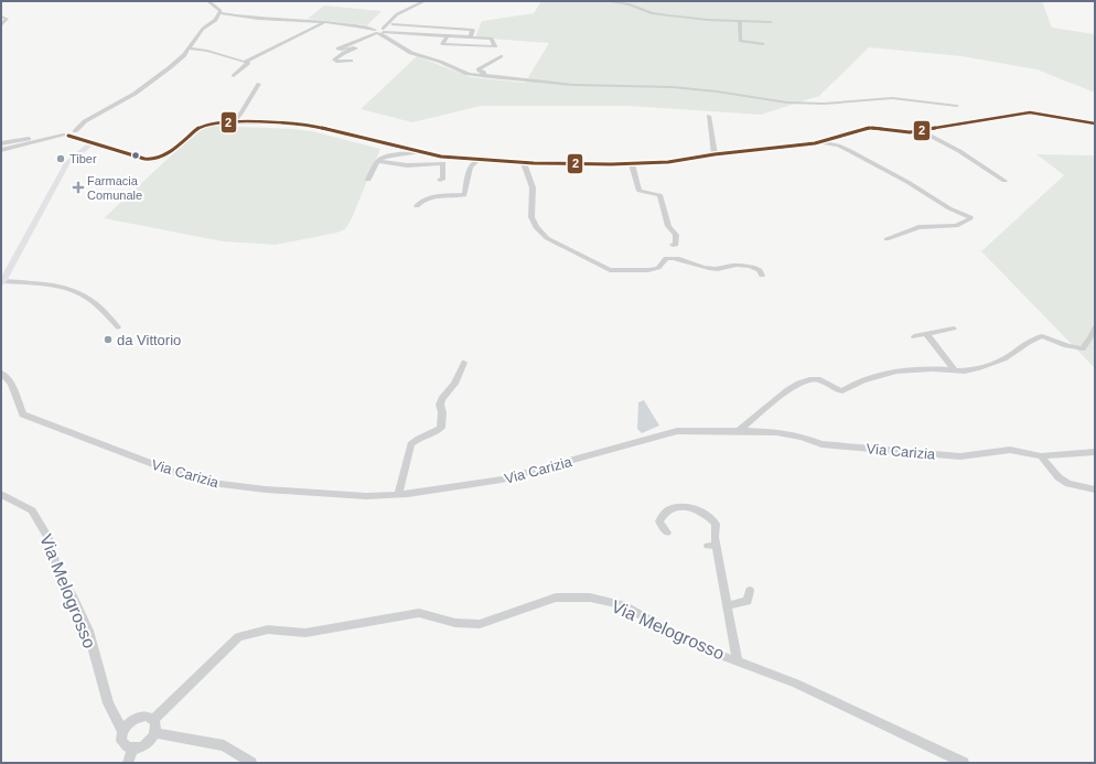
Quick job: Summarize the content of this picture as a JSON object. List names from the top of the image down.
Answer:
{
  "streets": {
    "street": ["Via Carizia", "Via Melogrosso"]
  },
  "places": {
    "other": ["Tiber", "da Vittorio"],
    "health": ["Farmacia Comunale"]
  },
  "lines": ["transit line 2"]
}
